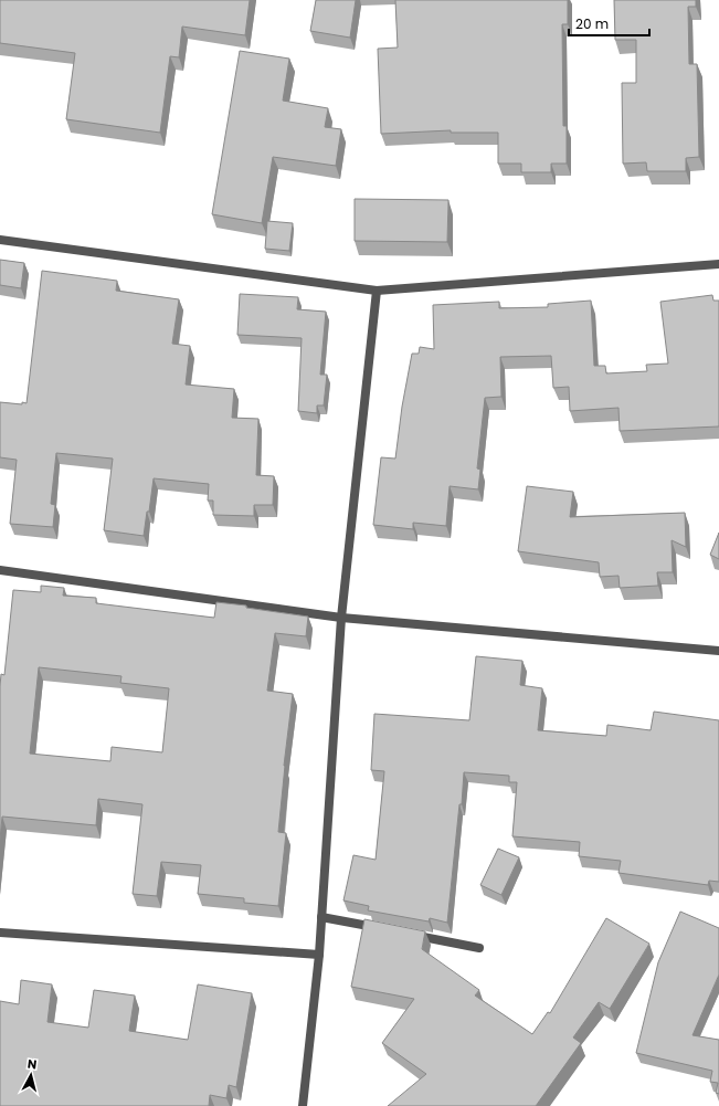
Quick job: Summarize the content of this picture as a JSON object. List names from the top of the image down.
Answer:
{
  "scale_bar": "20 m",
  "north": "top"
}
